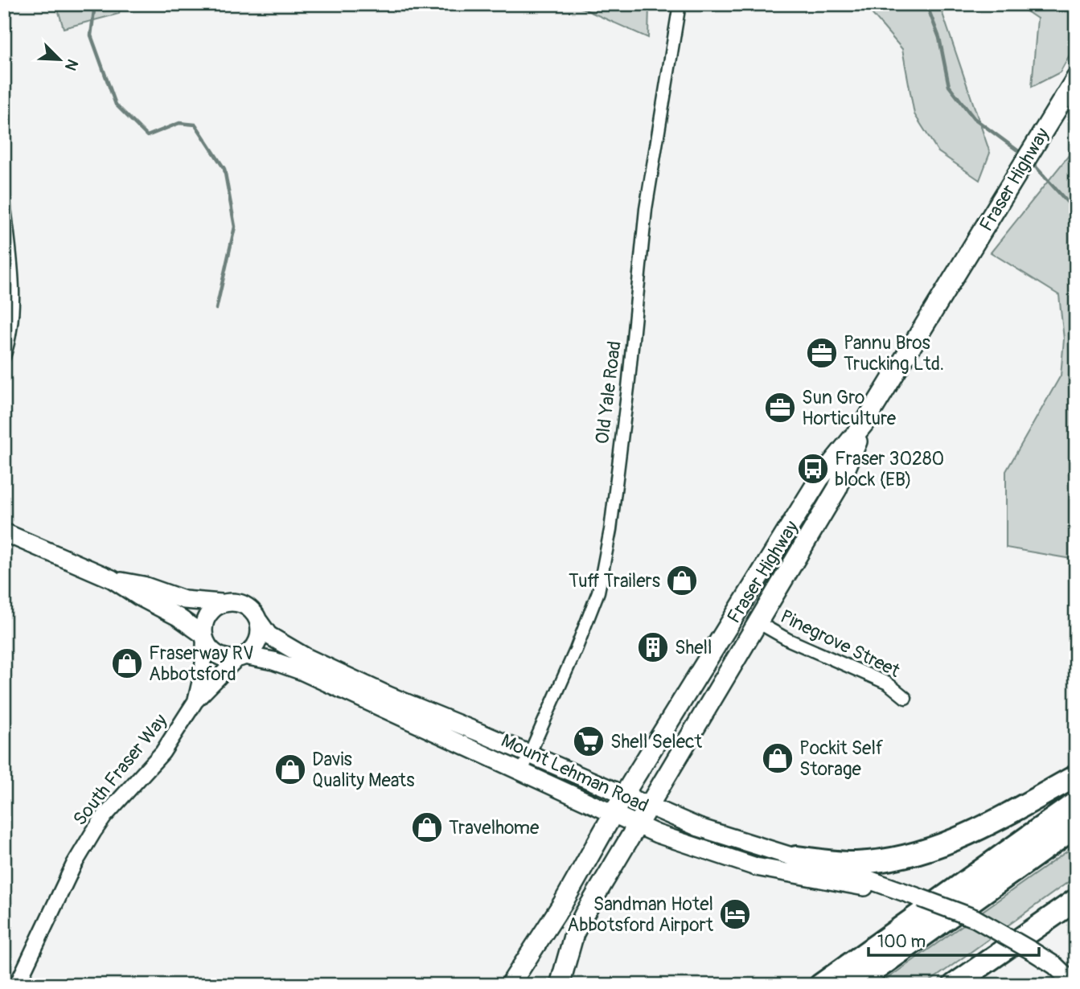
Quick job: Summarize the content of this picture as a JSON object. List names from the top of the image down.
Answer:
{
  "streets": {
    "main road": ["Fraser Highway", "Mount Lehman Road"],
    "street": ["Old Yale Road", "Pinegrove Street", "South Fraser Way"]
  },
  "crossings": [
    ["Fraser Highway", "Pinegrove Street"],
    ["Fraser Highway", "Mount Lehman Road"],
    ["Old Yale Road", "Mount Lehman Road"],
    ["South Fraser Way", "Mount Lehman Road"]
  ],
  "places": {
    "office": ["Pannu Bros Trucking Ltd.", "Sun Gro Horticulture"],
    "bus stop": ["Fraser 30280 block (EB)"],
    "shop": [
      "Tuff Trailers",
      "Fraserway RV Abbotsford",
      "Pockit Self Storage",
      "Davis Quality Meats",
      "Travelhome"
    ],
    "building": ["Shell"],
    "supermarket": ["Shell Select"],
    "hotel": ["Sandman Hotel Abbotsford Airport"]
  },
  "scale_bar": "100 m",
  "north": "bottom right"
}
